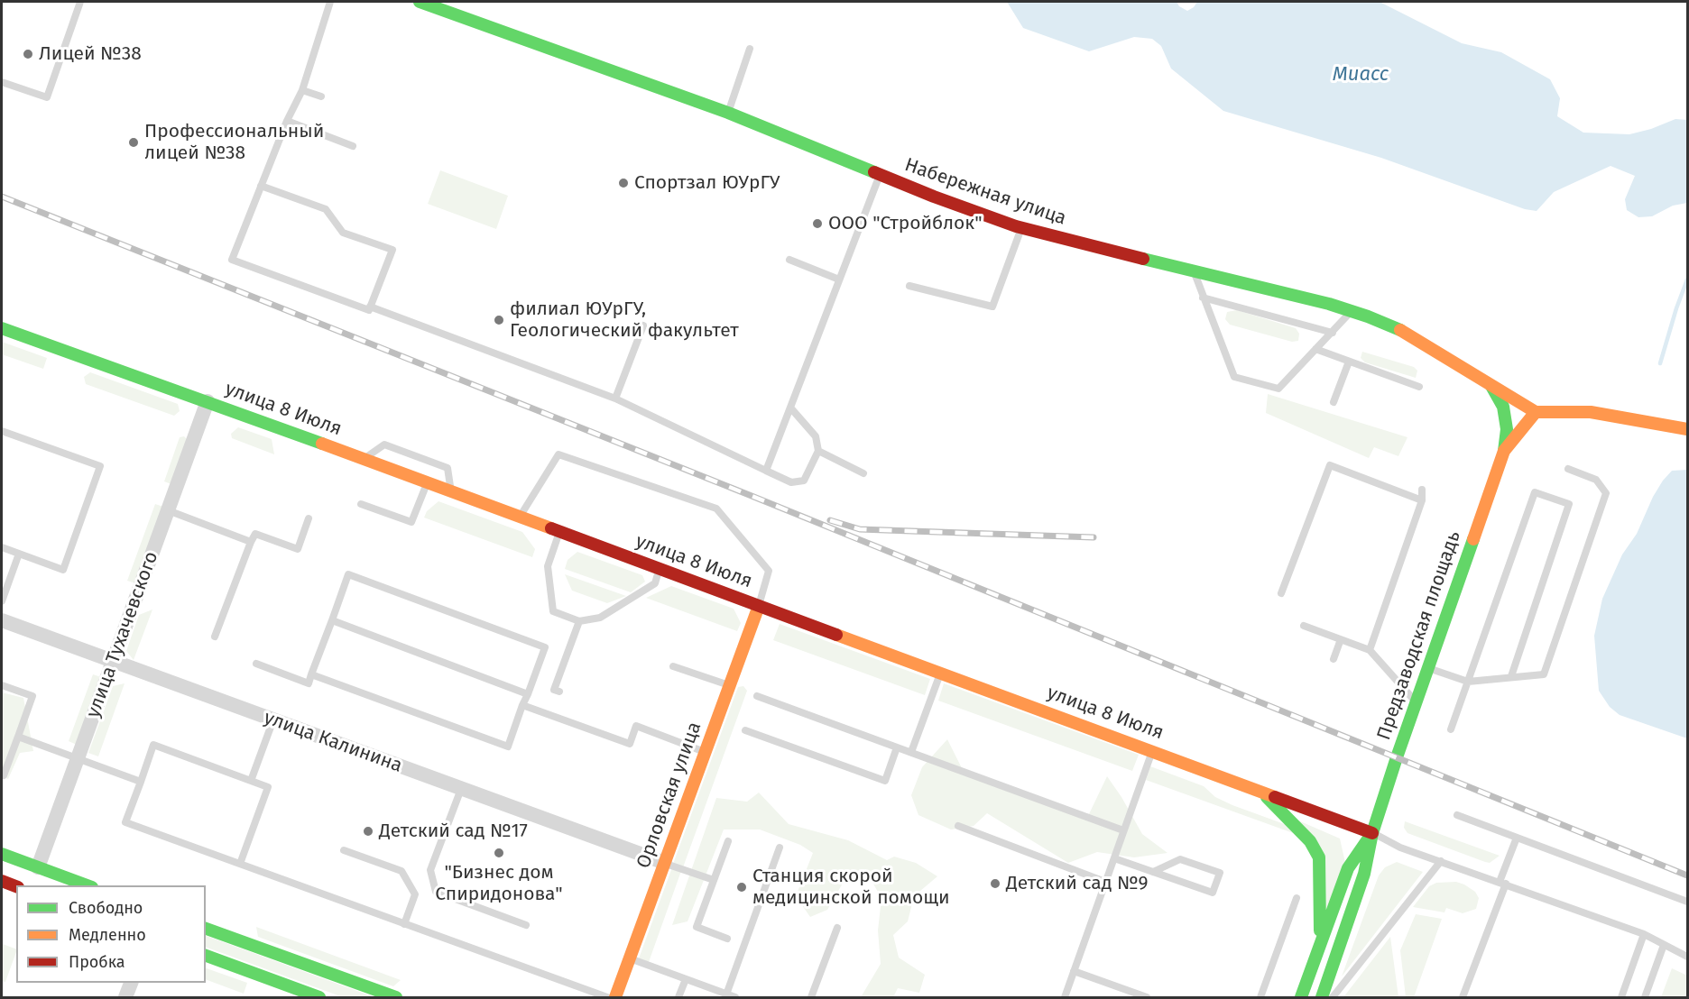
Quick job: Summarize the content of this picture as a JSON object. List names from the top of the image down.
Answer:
{
  "streets": {
    "main road": [
      "Набережная улица",
      "улица 8 Июля",
      "Предзаводская площадь",
      "Орловская улица"
    ],
    "street": ["улица Тухачевского", "улица Калинина"]
  },
  "crossings": [
    ["улица 8 Июля", "улица Тухачевского"],
    ["улица 8 Июля", "Предзаводская площадь"],
    ["улица 8 Июля", "Орловская улица"],
    ["улица Тухачевского", "улица Калинина"],
    ["улица Калинина", "Орловская улица"]
  ],
  "water": ["Миасс"],
  "places": [
    "Лицей №38",
    "Профессиональный лицей №38",
    "Спортзал ЮУрГУ",
    "ООО \"Стройблок\"",
    "филиал ЮУрГУ, Геологический факультет",
    "Детский сад №17",
    "\"Бизнес дом Спиридонова\"",
    "Детский сад №9",
    "Станция скорой медицинской помощи"
  ],
  "legend": ["Свободно", "Медленно", "Пробка"]
}
